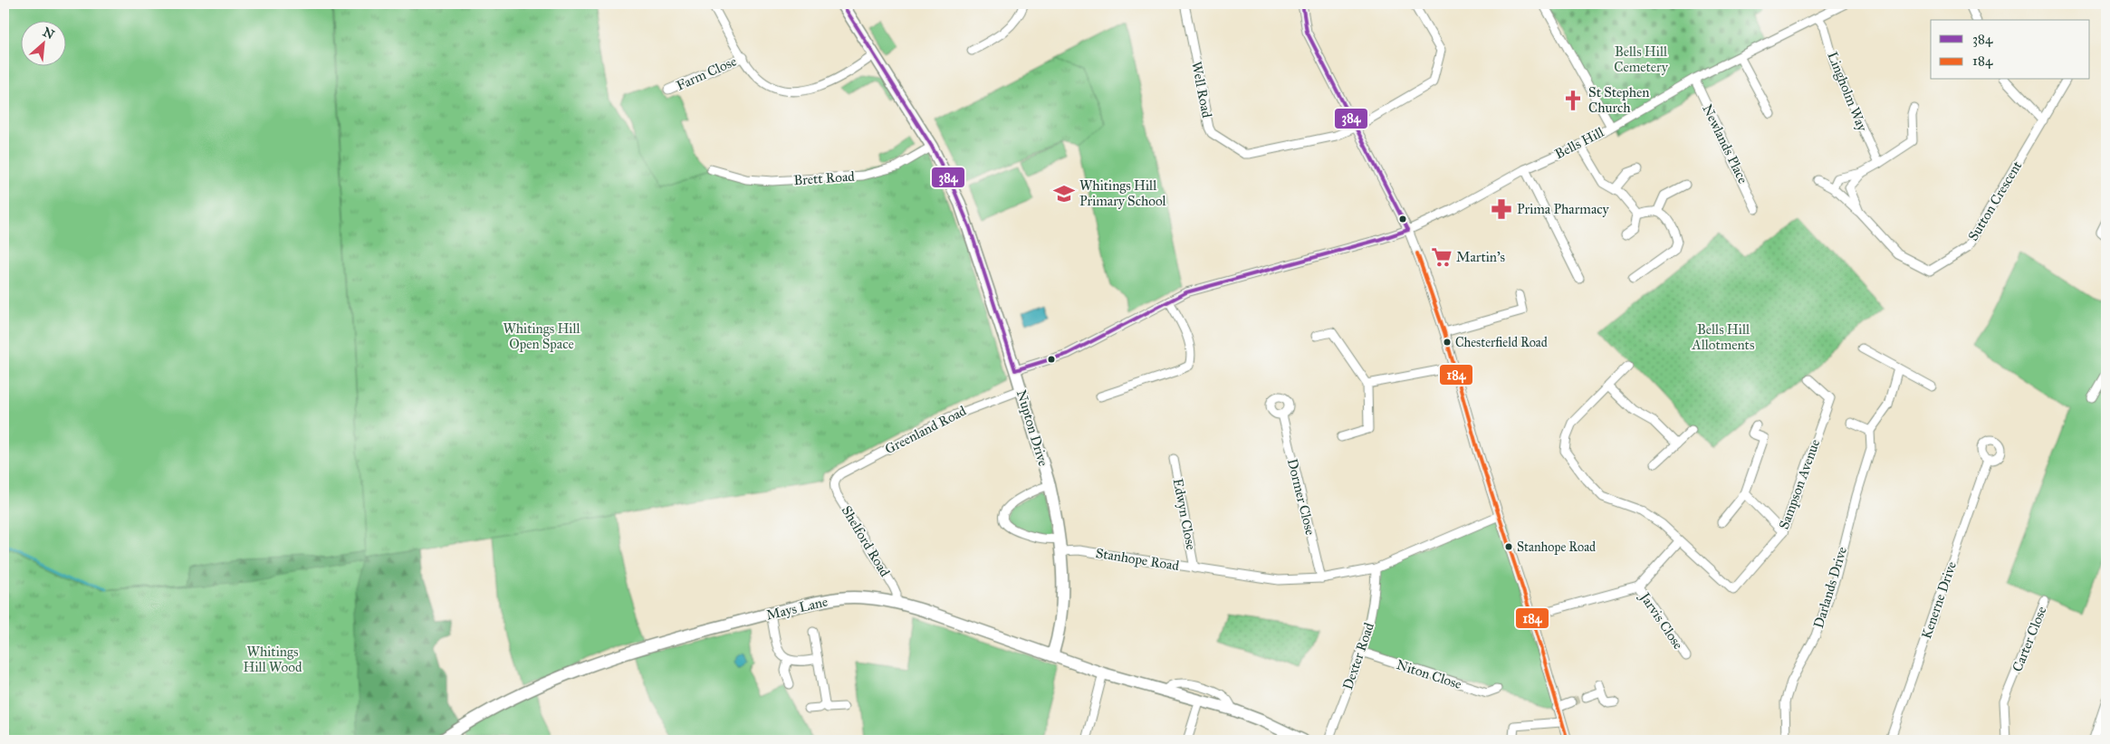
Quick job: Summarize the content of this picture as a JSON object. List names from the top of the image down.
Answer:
{
  "streets": {
    "street": [
      "Farm Close",
      "Well Road",
      "Lingholm Way",
      "Bells Hill",
      "Newlands Place",
      "Brett Road",
      "Sutton Crescent",
      "Nupton Drive",
      "Greenland Road",
      "Sampson Avenue",
      "Dormer Close",
      "Edwyn Close",
      "Shelford Road",
      "Stanhope Road",
      "Darlands Drive",
      "Kenerne Drive",
      "Mays Lane",
      "Jarvis Close",
      "Carter Close",
      "Dexter Road",
      "Niton Close"
    ]
  },
  "crossings": [
    ["Lingholm Way", "Bells Hill"],
    ["Bells Hill", "Newlands Place"],
    ["Bells Hill", "Nupton Drive"],
    ["Brett Road", "Nupton Drive"],
    ["Nupton Drive", "Greenland Road"],
    ["Nupton Drive", "Stanhope Road"],
    ["Nupton Drive", "Mays Lane"],
    ["Greenland Road", "Shelford Road"],
    ["Dormer Close", "Stanhope Road"],
    ["Edwyn Close", "Stanhope Road"],
    ["Shelford Road", "Mays Lane"],
    ["Stanhope Road", "Dexter Road"],
    ["Dexter Road", "Niton Close"]
  ],
  "parks": [
    "Bells Hill Cemetery",
    "Whitings Hill Open Space",
    "Bells Hill Allotments",
    "Whitings Hill Wood"
  ],
  "places": {
    "church": ["St Stephen Church"],
    "school or university": ["Whitings Hill Primary School"],
    "pharmacy": ["Prima Pharmacy"],
    "supermarket": ["Martin's"],
    "other": ["Chesterfield Road", "Stanhope Road"]
  },
  "lines": ["transit line 384", "transit line 184"],
  "legend": ["384", "184"],
  "north": "top right"
}
